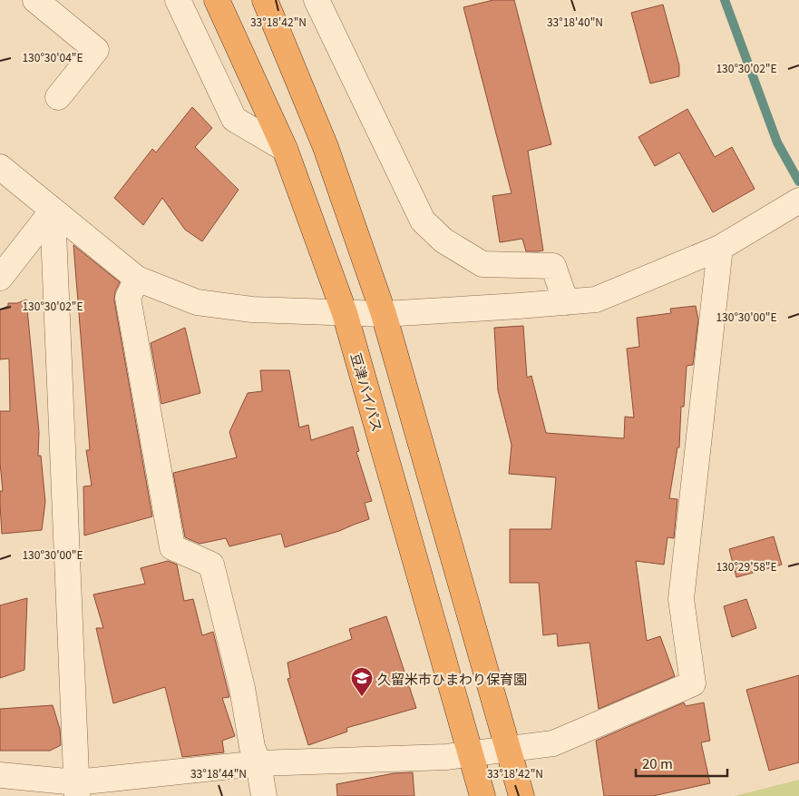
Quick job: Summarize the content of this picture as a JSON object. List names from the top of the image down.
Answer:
{
  "streets": {
    "highway": ["豆津バイパス"]
  },
  "places": {
    "school or university": ["久留米市ひまわり保育園"]
  },
  "scale_bar": "20 m",
  "coordinates": [
    "33°18'42\"N",
    "33°18'40\"N",
    "130°30'04\"E",
    "130°30'02\"E",
    "130°30'00\"E",
    "130°29'58\"E",
    "33°18'44\"N"
  ]
}
